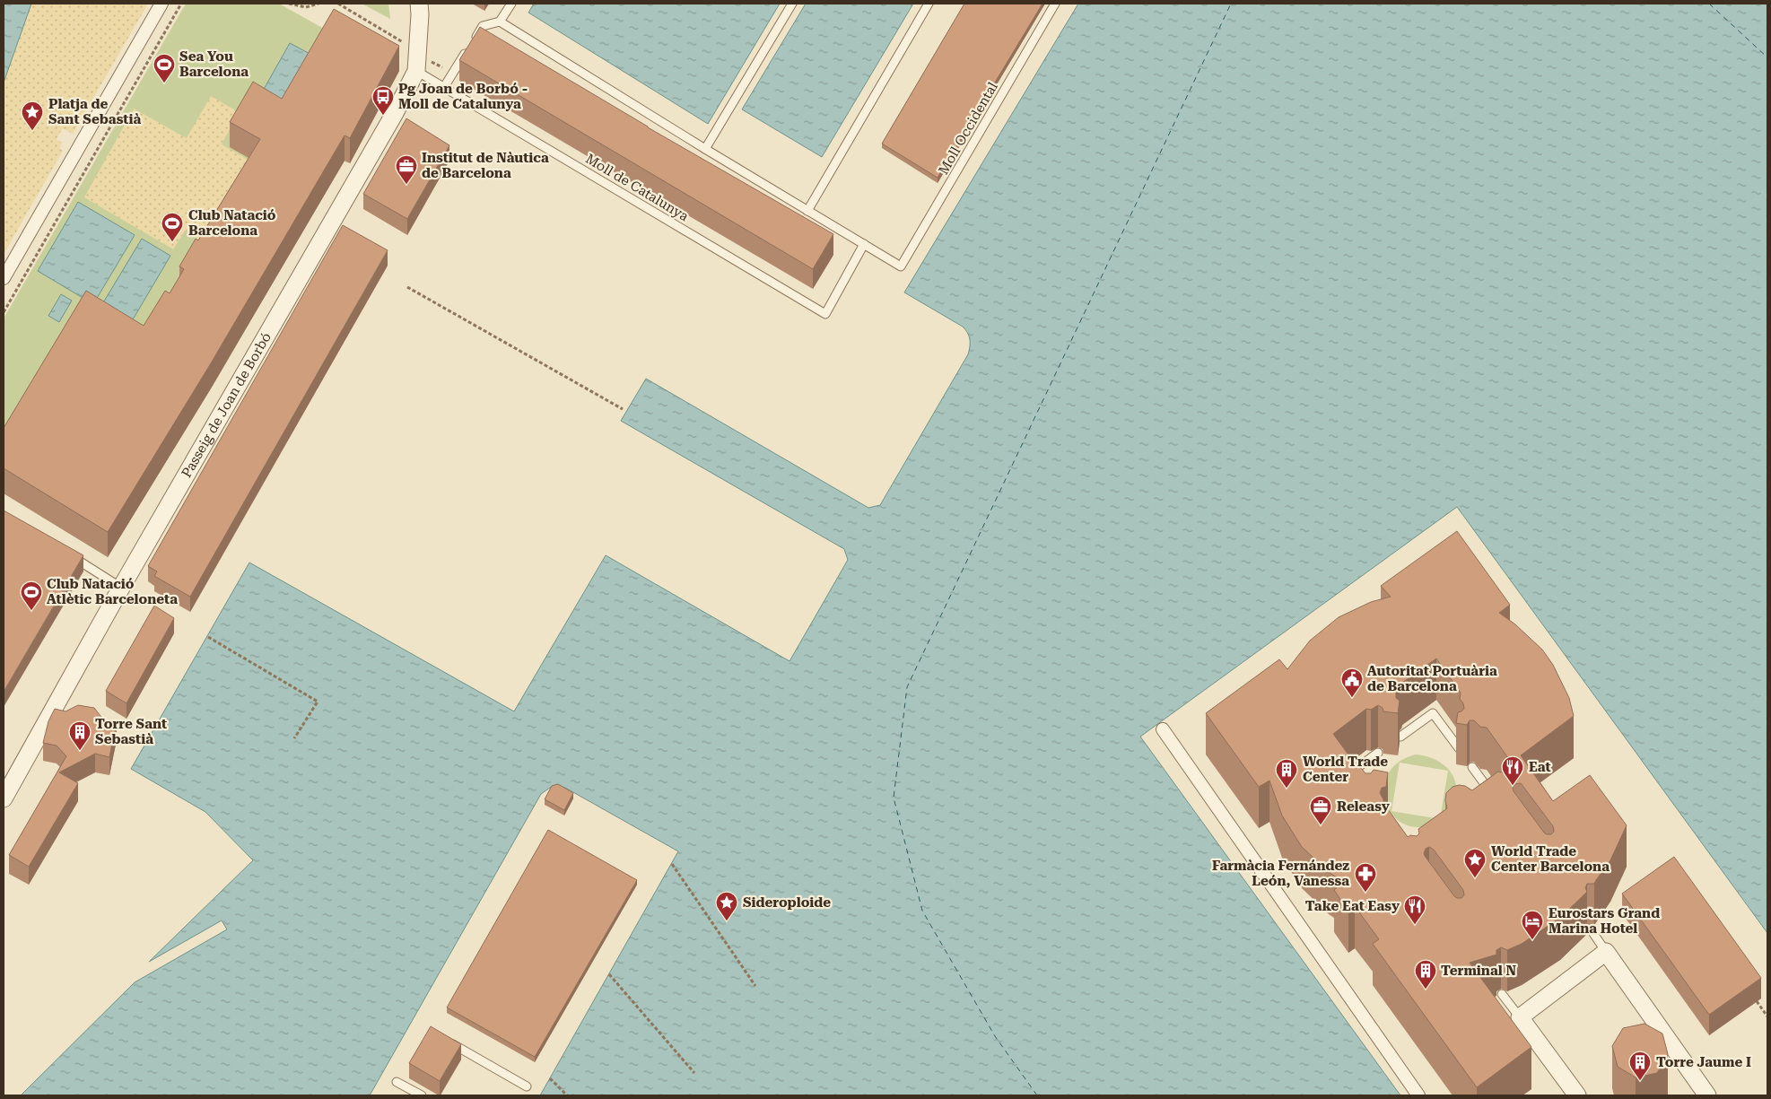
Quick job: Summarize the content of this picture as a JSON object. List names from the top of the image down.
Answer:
{
  "streets": {
    "street": ["Passeig de Joan de Borbó"],
    "lane": ["Moll Occidental", "Moll de Catalunya"]
  },
  "crossings": [
    ["Moll Occidental", "Moll de Catalunya"],
    ["Moll de Catalunya", "Passeig de Joan de Borbó"]
  ],
  "places": {
    "sports": ["Sea You Barcelona", "Club Natació Barcelona", "Club Natació Atlètic Barceloneta"],
    "bus stop": ["Pg Joan de Borbó - Moll de Catalunya"],
    "place": ["Platja de Sant Sebastià", "World Trade Center Barcelona", "Sideroploide"],
    "office": ["Institut de Nàutica de Barcelona", "Releasy"],
    "public building": ["Autoritat Portuària de Barcelona"],
    "building": [
      "Torre Sant Sebastià",
      "World Trade Center",
      "Terminal N",
      "Torre Jaume I"
    ],
    "restaurant": ["Eat", "Take Eat Easy"],
    "pharmacy": ["Farmàcia Fernández León, Vanessa"],
    "hotel": ["Eurostars Grand Marina Hotel"]
  }
}
